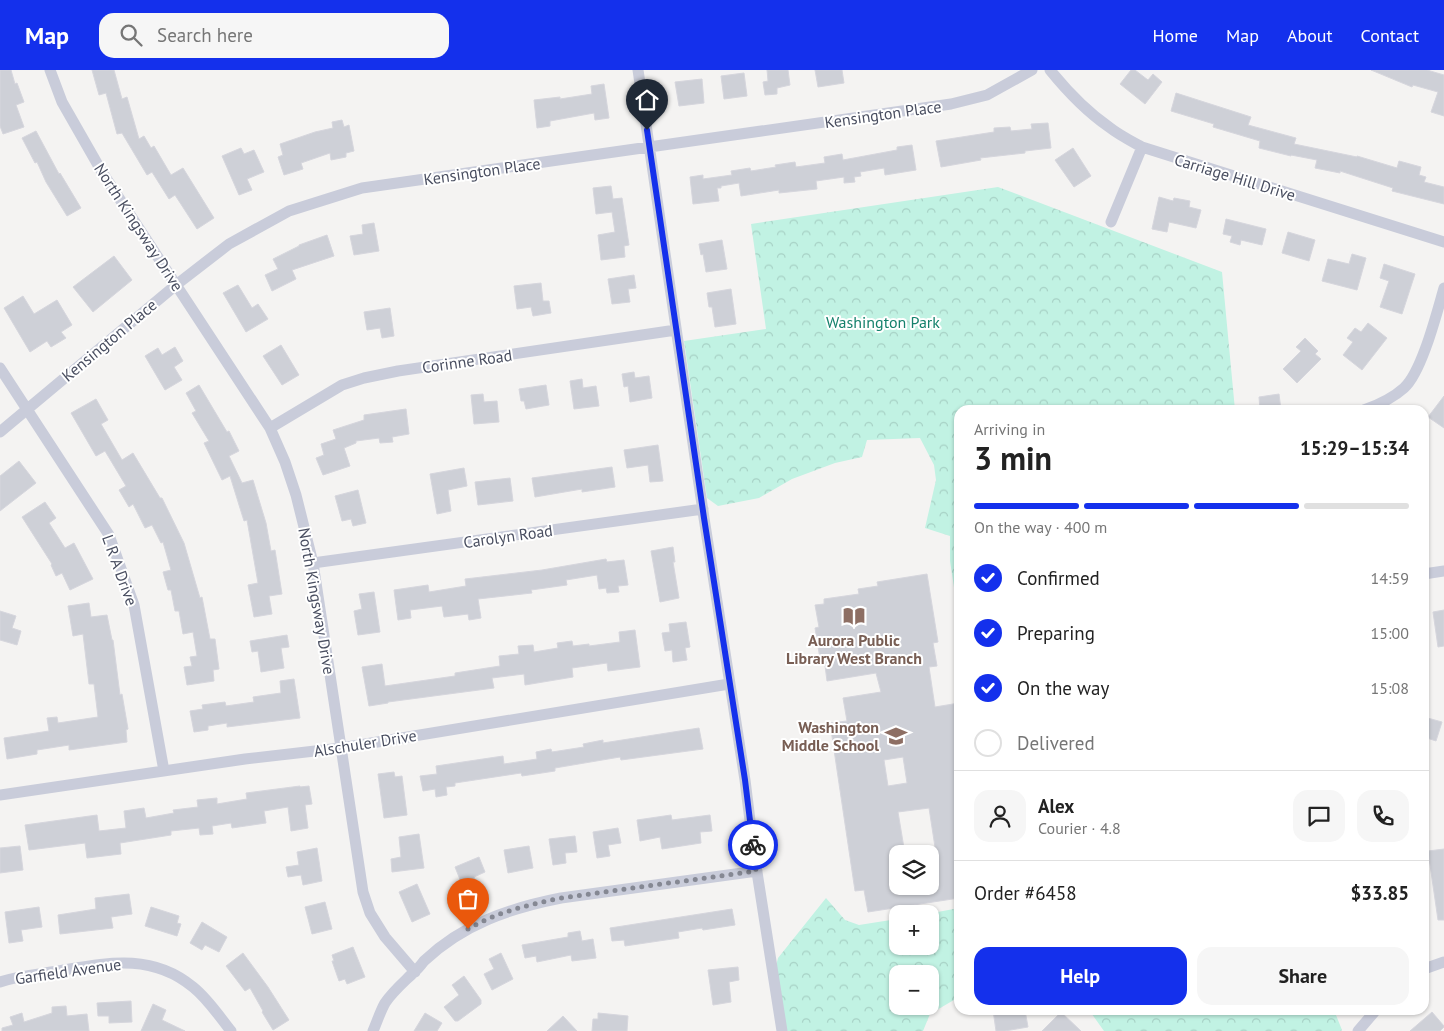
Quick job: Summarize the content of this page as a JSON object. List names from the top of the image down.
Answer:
{
  "streets": {
    "street": [
      "Kensington Place",
      "Carriage Hill Drive",
      "North Kingsway Drive",
      "Corinne Road",
      "Carolyn Road",
      "L R A Drive",
      "Alschuler Drive",
      "Garfield Avenue"
    ]
  },
  "crossings": [
    ["Kensington Place", "North Kingsway Drive"],
    ["Kensington Place", "L R A Drive"],
    ["North Kingsway Drive", "Corinne Road"],
    ["North Kingsway Drive", "Carolyn Road"],
    ["North Kingsway Drive", "Alschuler Drive"],
    ["L R A Drive", "Alschuler Drive"]
  ],
  "parks": ["Washington Park"],
  "places": {
    "library": ["Aurora Public Library West Branch"],
    "school or university": ["Washington Middle School"]
  },
  "page": {
    "header": "Map",
    "search": "Search here",
    "nav": [
      "Home",
      "Map",
      "About",
      "Contact"
    ],
    "heading": ["3 min", "Arriving in", "15:29–15:34"],
    "panel": [
      "Alex",
      "Courier · 4.8",
      "Order #6458",
      "$33.85"
    ],
    "bar": "On the way · 400 m",
    "list": [
      ["Confirmed", "14:59"],
      ["Preparing", "15:00"],
      ["On the way", "15:08"],
      "Delivered"
    ],
    "map_buttons": ["+", "−"],
    "buttons": ["Help", "Share"]
  }
}
